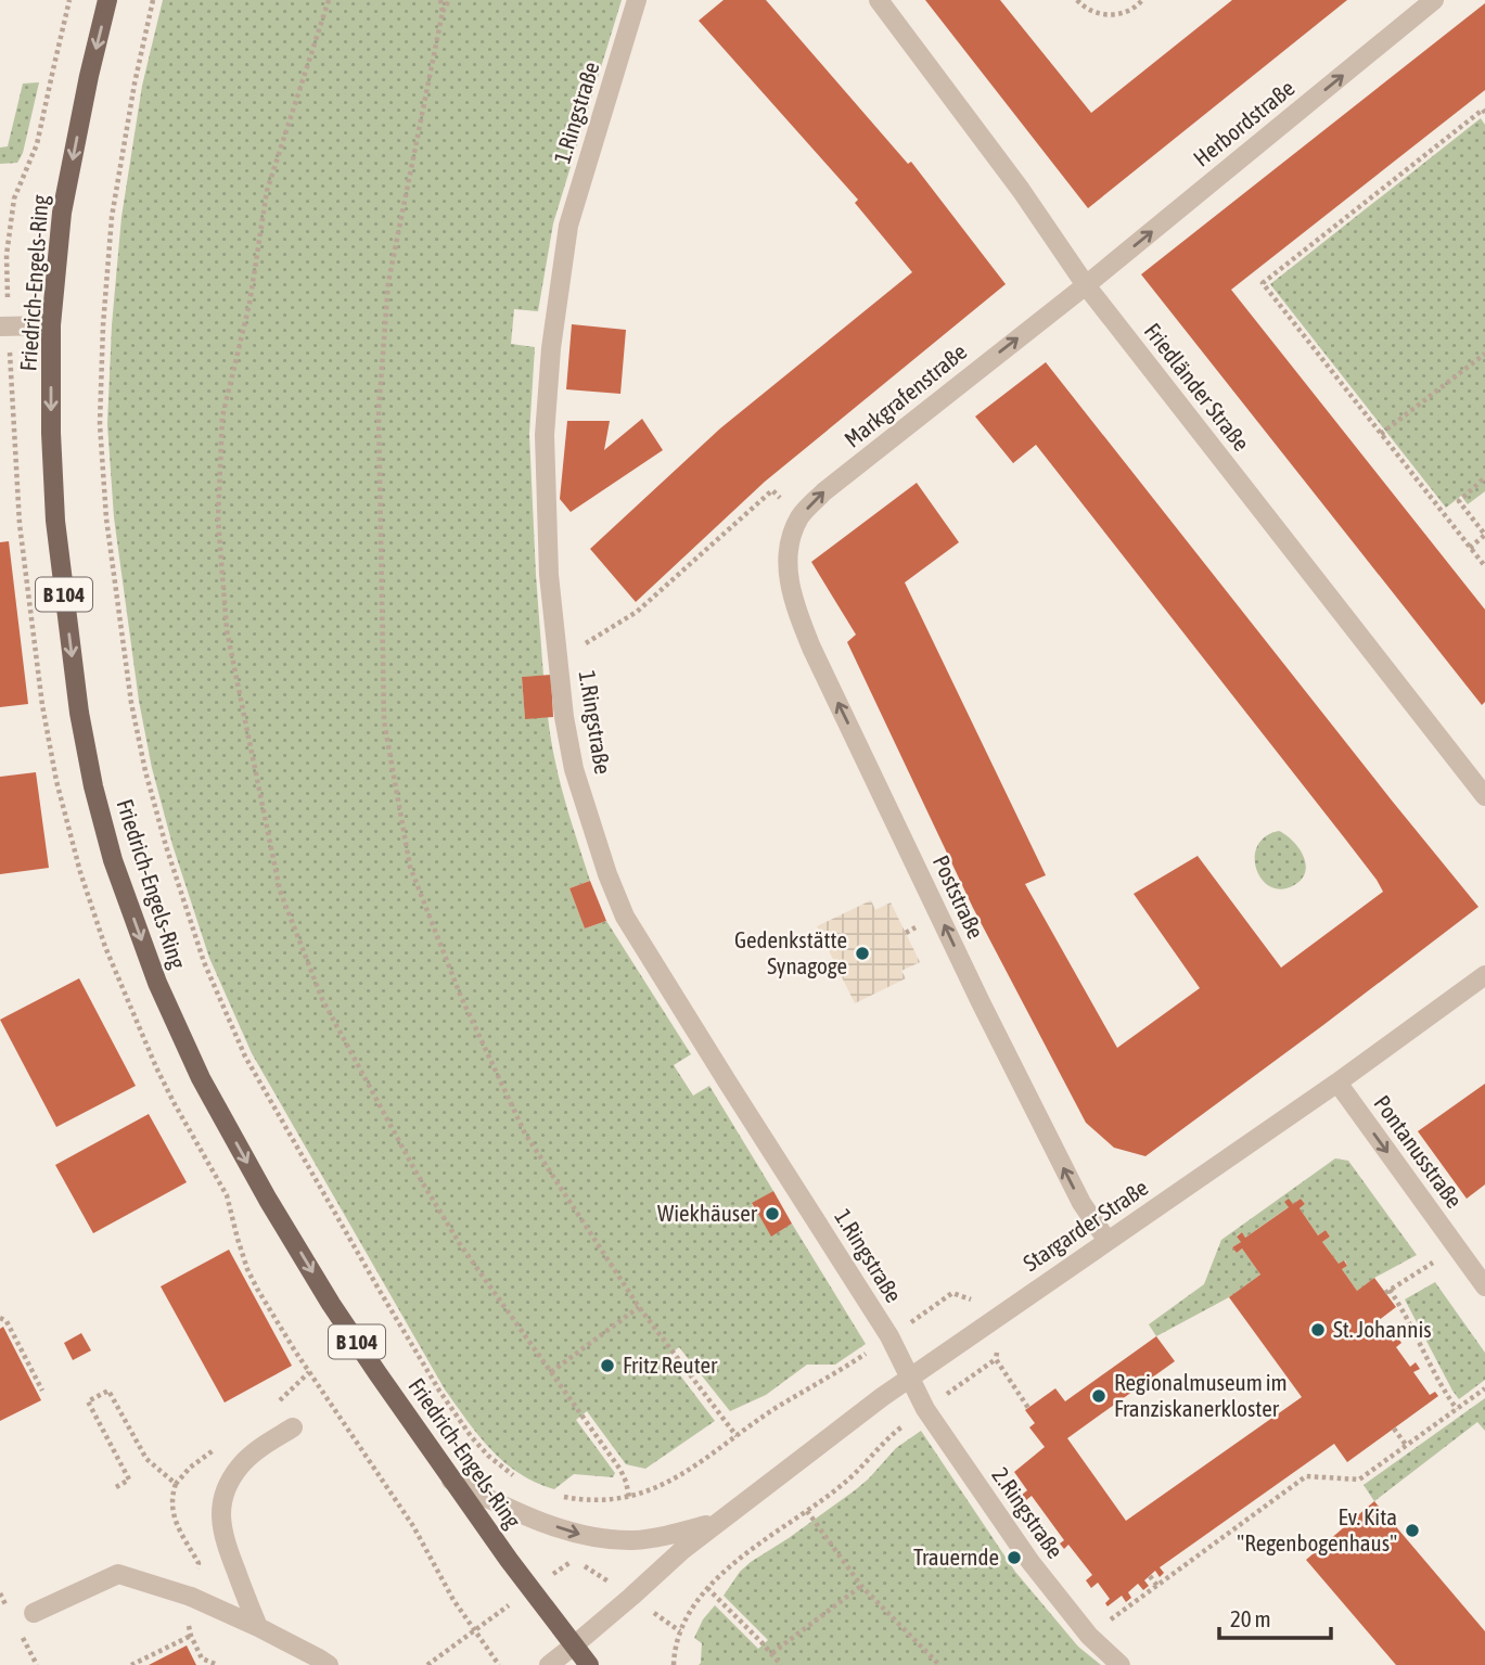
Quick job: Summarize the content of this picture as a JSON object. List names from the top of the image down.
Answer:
{
  "streets": {
    "main road": ["Friedrich-Engels-Ring", "B 104"],
    "street": [
      "1.Ringstraße",
      "Herbordstraße",
      "Friedländer Straße",
      "Markgrafenstraße",
      "Poststraße",
      "Pontanusstraße",
      "Stargarder Straße",
      "2.Ringstraße"
    ]
  },
  "crossings": [
    ["1.Ringstraße", "Stargarder Straße"],
    ["1.Ringstraße", "2.Ringstraße"],
    ["Herbordstraße", "Friedländer Straße"],
    ["Herbordstraße", "Markgrafenstraße"],
    ["Friedrich-Engels-Ring", "Stargarder Straße"],
    ["Friedländer Straße", "Markgrafenstraße"],
    ["Markgrafenstraße", "Poststraße"],
    ["Poststraße", "Stargarder Straße"],
    ["Pontanusstraße", "Stargarder Straße"],
    ["Stargarder Straße", "2.Ringstraße"]
  ],
  "one_way": [
    "Herbordstraße",
    "Friedrich-Engels-Ring",
    "Markgrafenstraße",
    "Poststraße",
    "Pontanusstraße"
  ],
  "places": [
    "Gedenkstätte Synagoge",
    "Wiekhäuser",
    "St. Johannis",
    "Fritz Reuter",
    "Regionalmuseum im Franziskanerkloster",
    "Ev. Kita \"Regenbogenhaus\"",
    "Trauernde"
  ],
  "scale_bar": "20 m"
}
